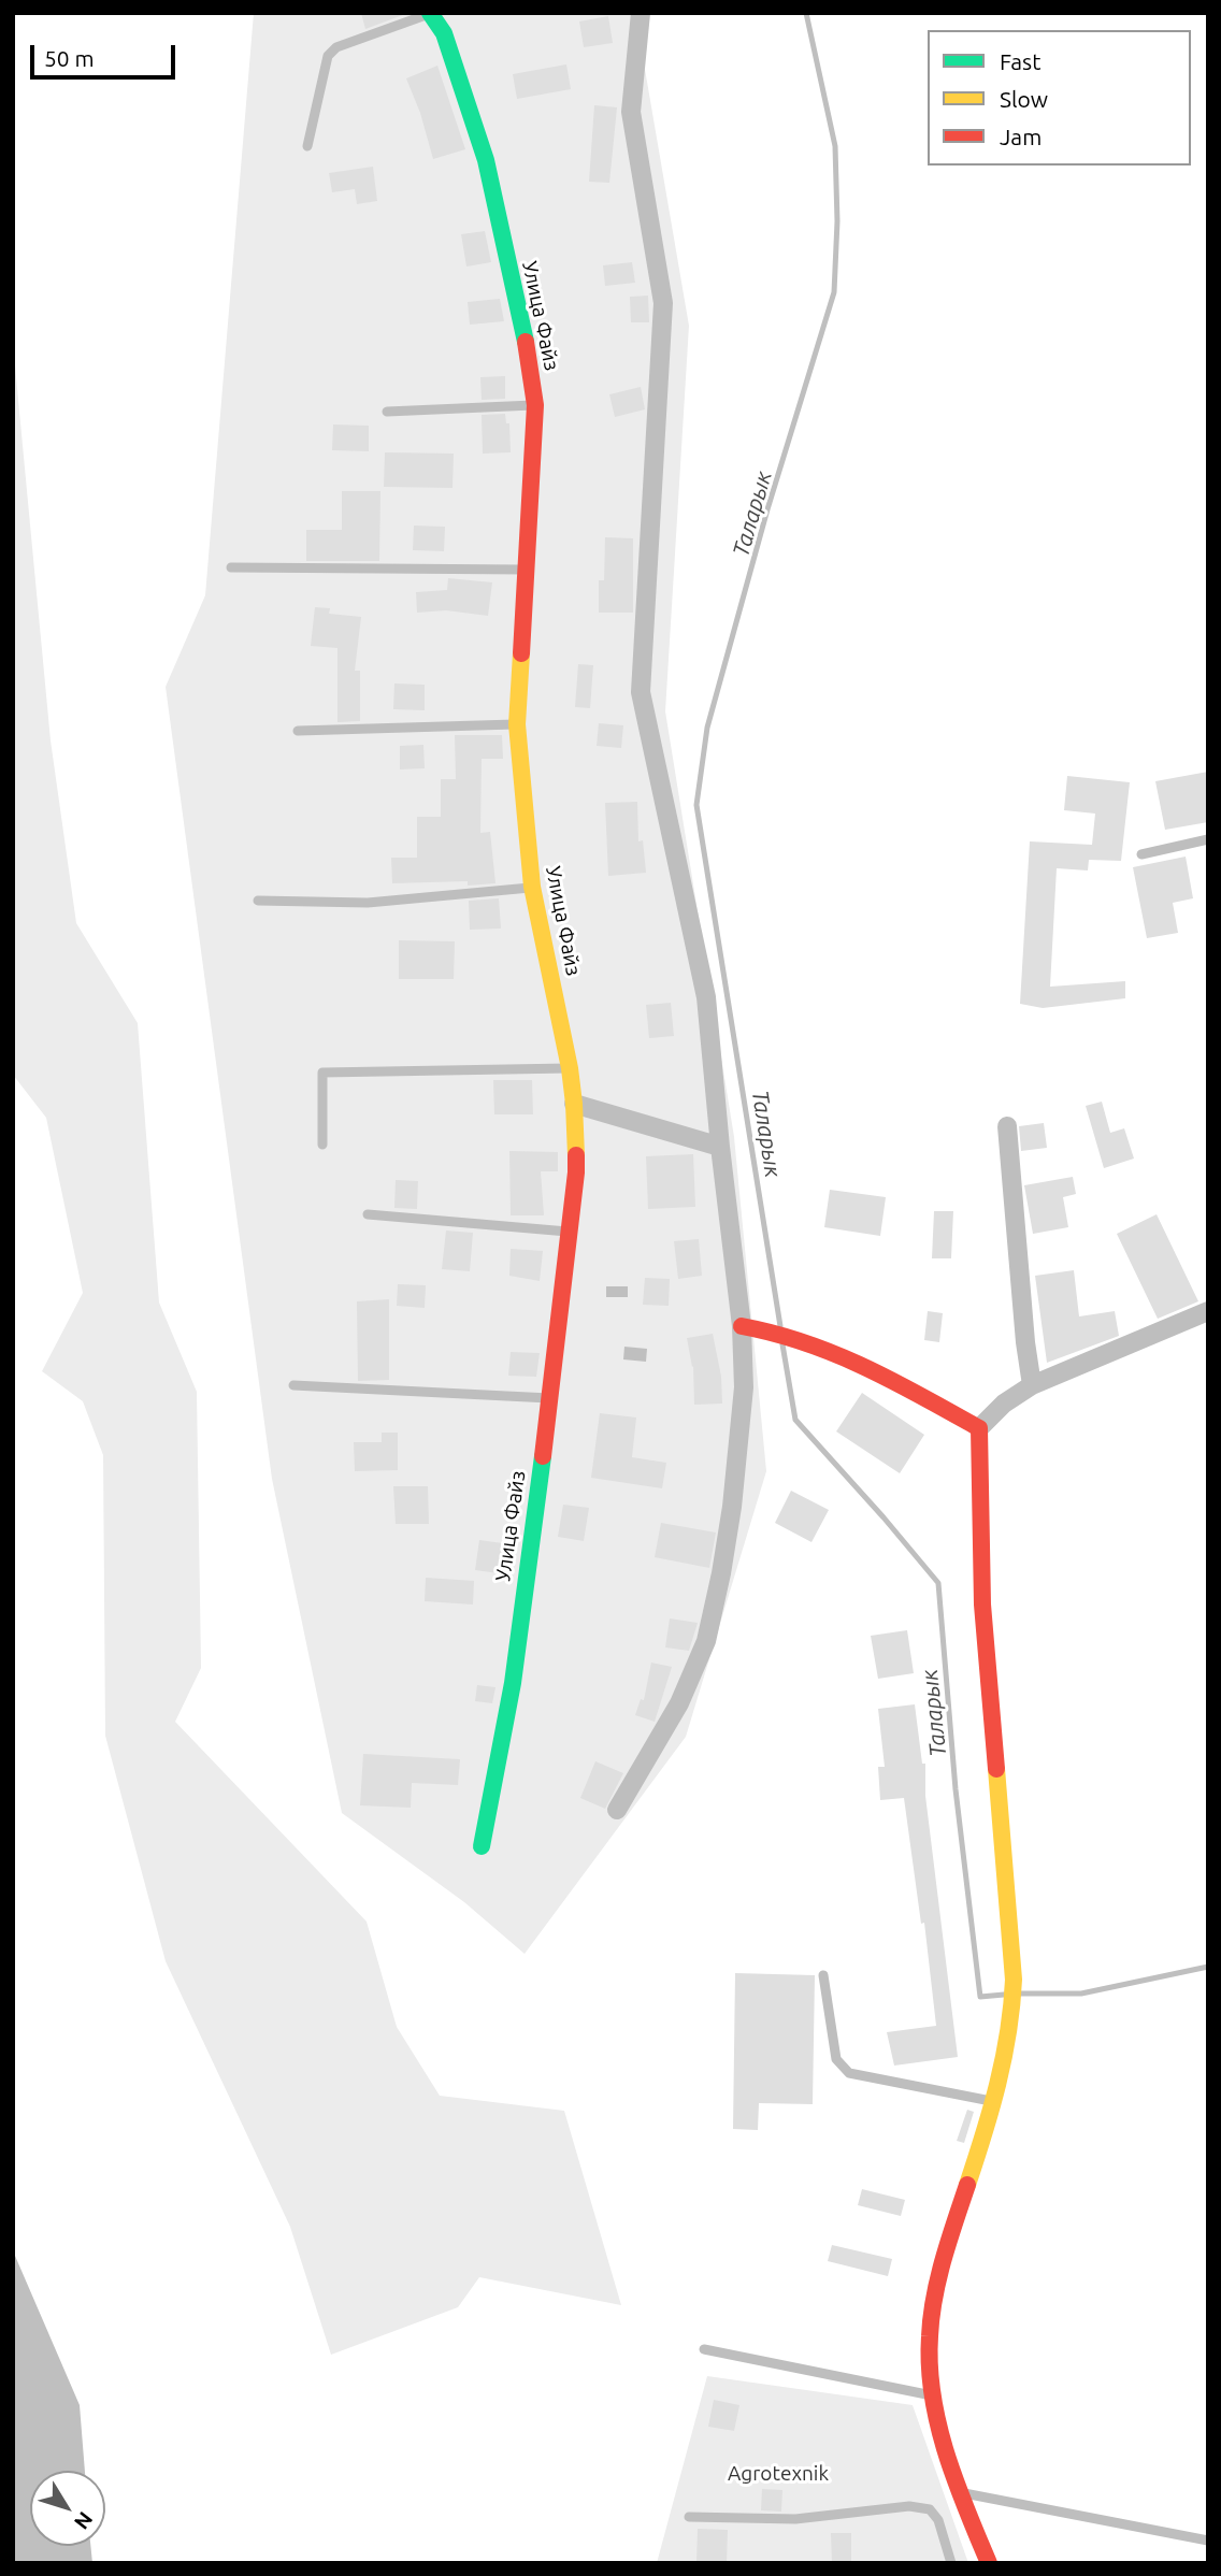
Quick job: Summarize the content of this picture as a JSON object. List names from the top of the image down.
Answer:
{
  "streets": {
    "street": ["Улица Файз"]
  },
  "water": ["Таларык"],
  "parks": ["Agrotexnik"],
  "legend": ["Fast", "Slow", "Jam"],
  "scale_bar": "50 m",
  "north": "bottom right"
}
